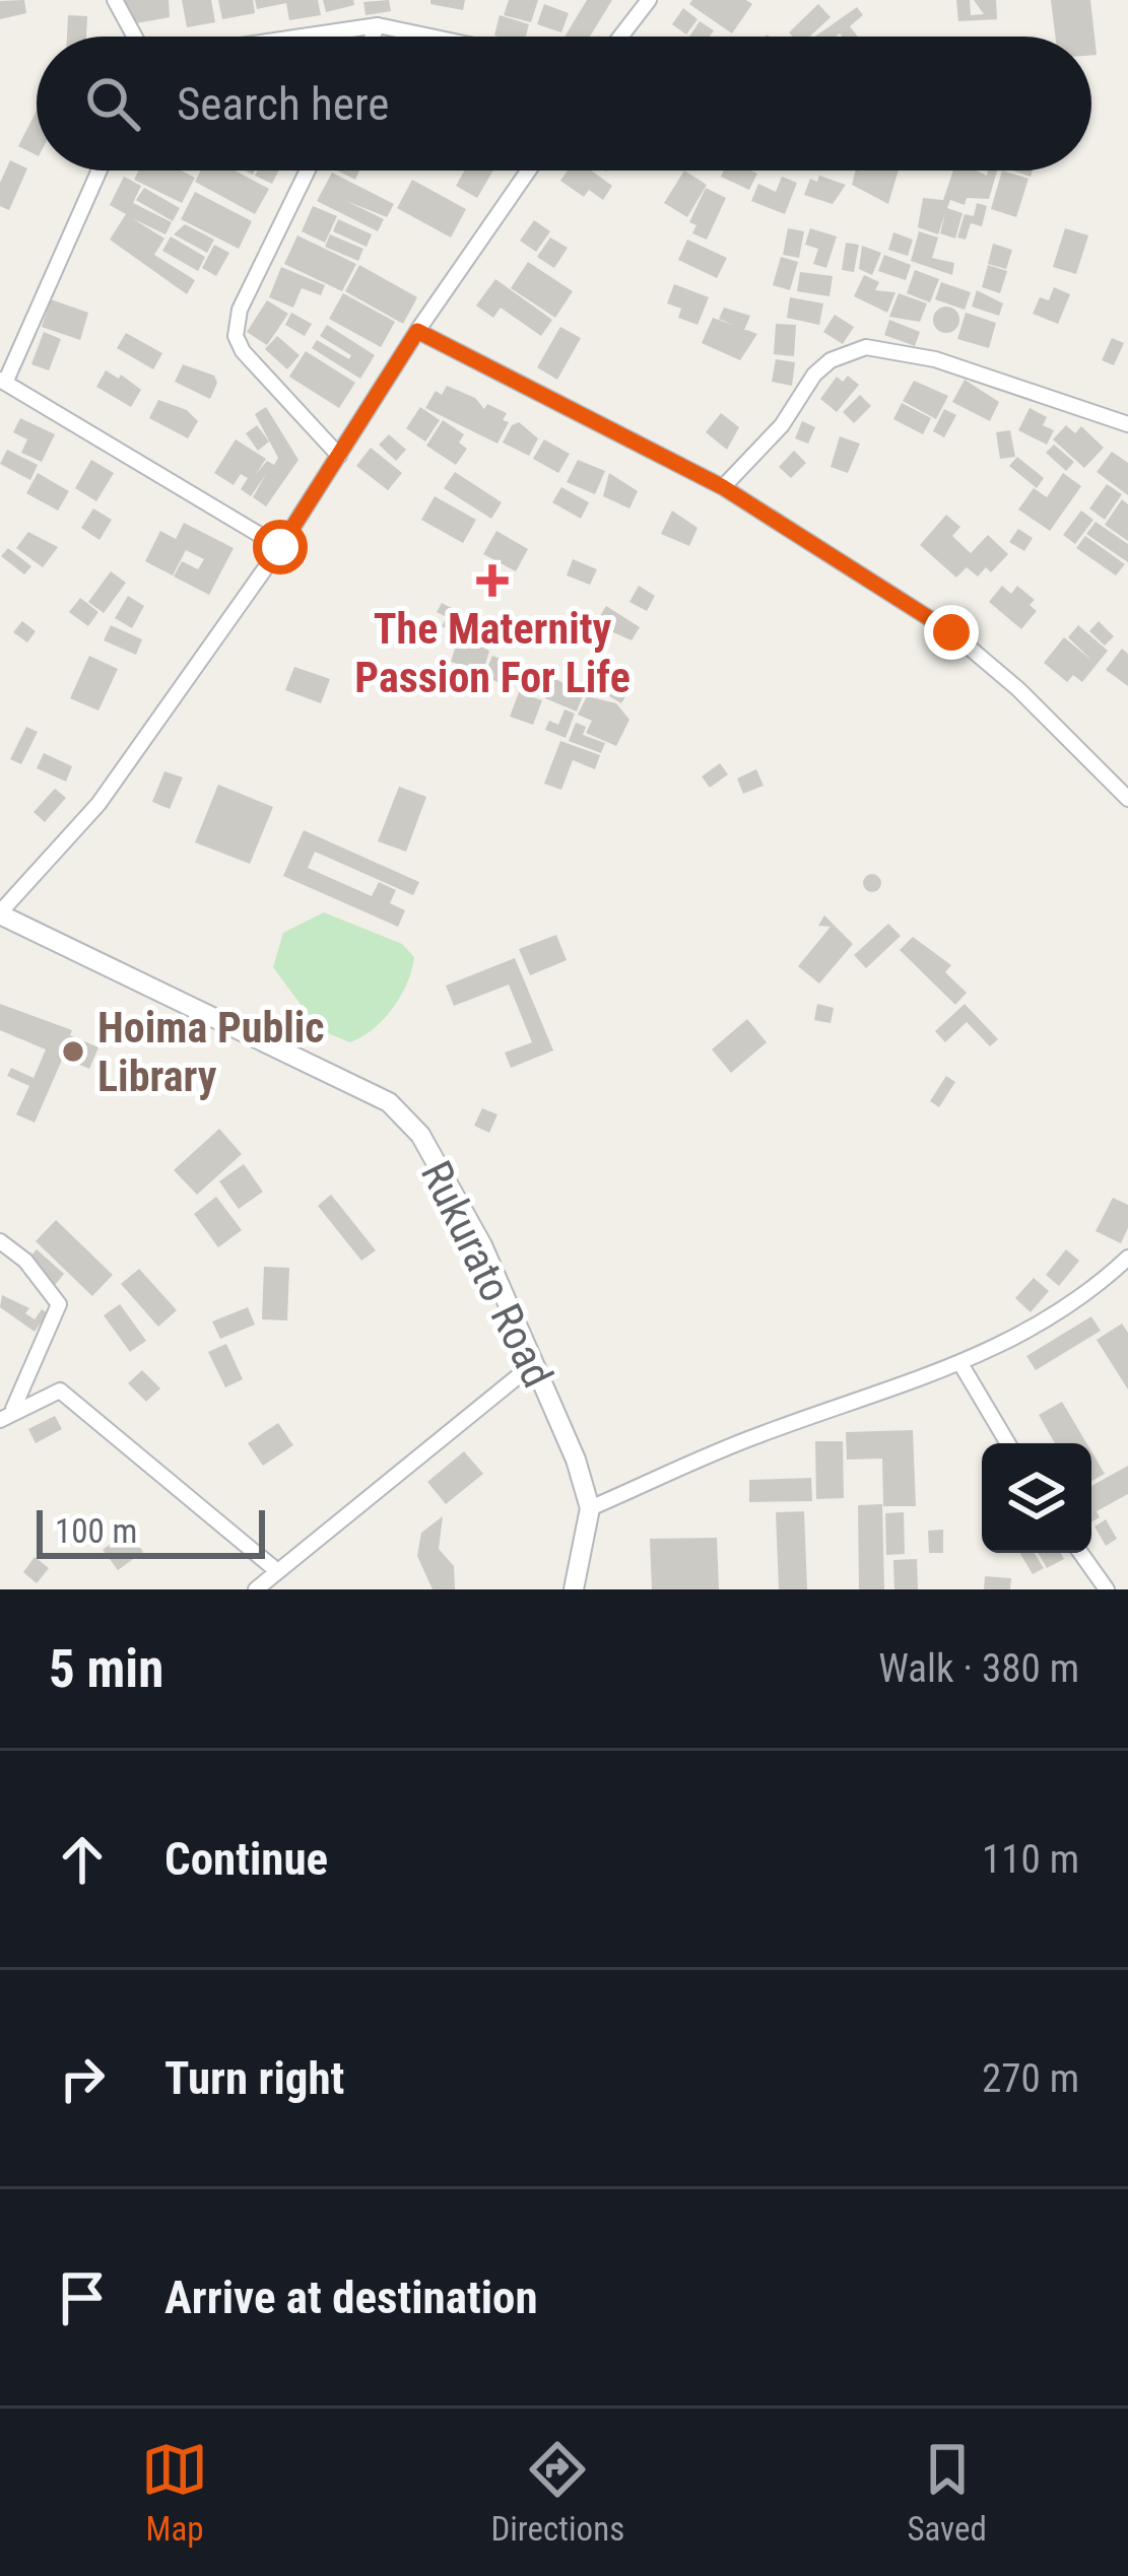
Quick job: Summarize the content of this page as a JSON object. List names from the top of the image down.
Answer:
{
  "streets": {
    "street": ["Rukurato Road"]
  },
  "places": {
    "health": ["The Maternity Passion For Life"],
    "other": ["Hoima Public Library"]
  },
  "scale_bar": "100 m",
  "page": {
    "search": "Search here",
    "scale": "100 m",
    "heading": ["5 min", "Walk · 380 m"],
    "list": [
      ["Continue", "110 m"],
      ["Turn right", "270 m"],
      "Arrive at destination"
    ],
    "nav": ["Map", "Directions", "Saved"]
  }
}
